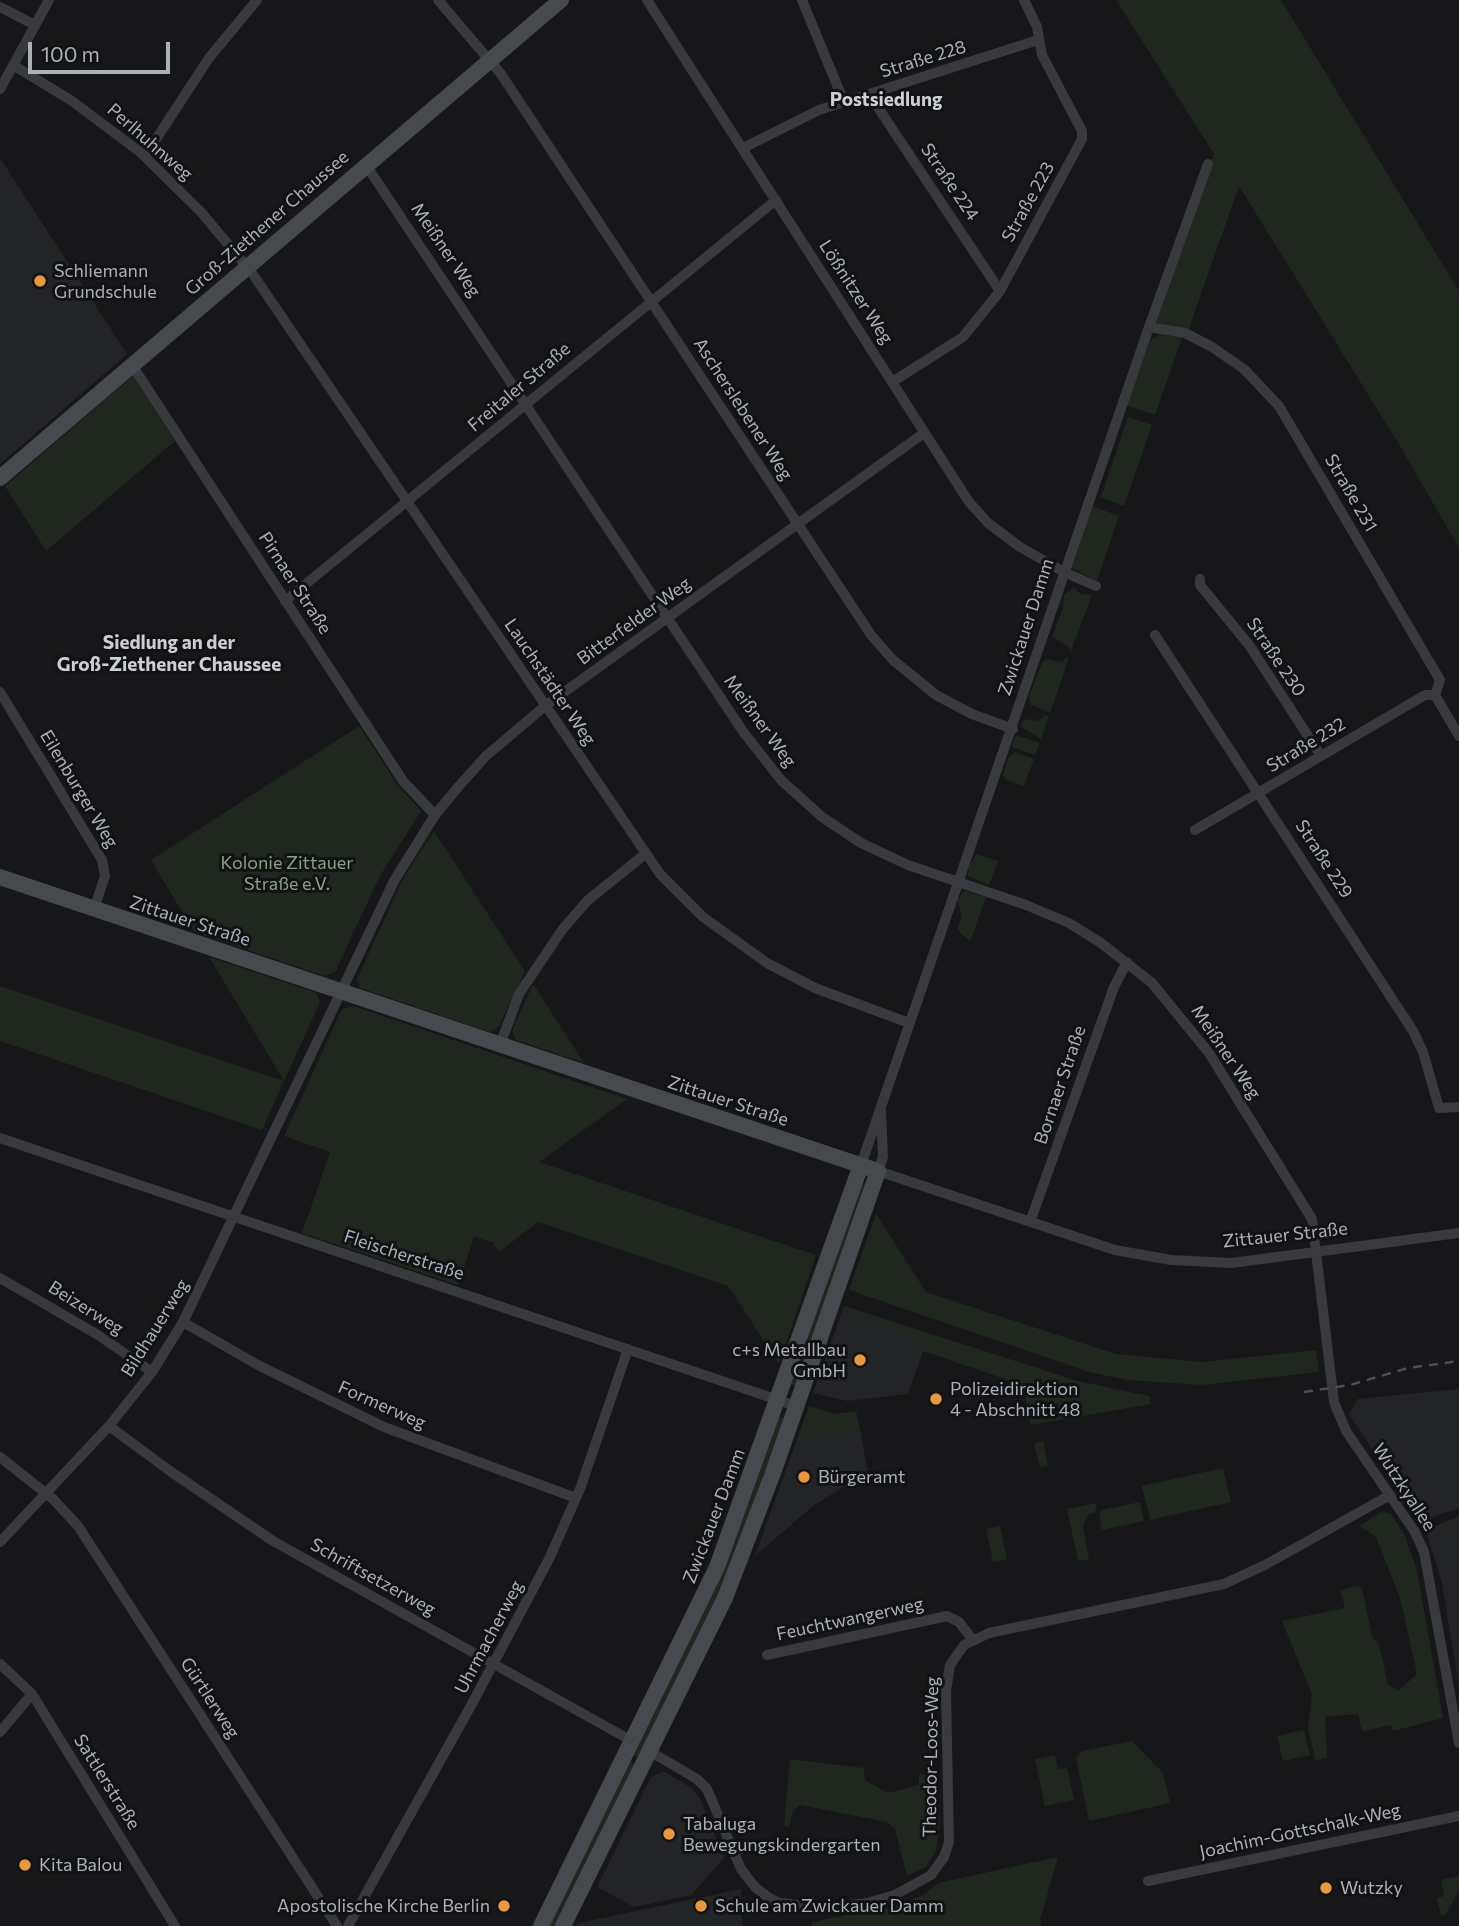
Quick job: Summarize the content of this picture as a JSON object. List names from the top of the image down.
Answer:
{
  "streets": {
    "street": [
      "Straße 228",
      "Perlhuhnweg",
      "Straße 224",
      "Straße 223",
      "Groß-Ziethener Chaussee",
      "Meißner Weg",
      "Lößnitzer Weg",
      "Freitaler Straße",
      "Ascherslebener Weg",
      "Straße 231",
      "Pirnaer Straße",
      "Bitterfelder Weg",
      "Zwickauer Damm",
      "Straße 230",
      "Lauchstädter Weg",
      "Straße 232",
      "Eilenburger Weg",
      "Straße 229",
      "Zittauer Straße",
      "Bornaer Straße",
      "Fleischerstraße",
      "Beizerweg",
      "Bildhauerweg",
      "Formerweg",
      "Wutzkyallee",
      "Schriftsetzerweg",
      "Feuchtwangerweg",
      "Uhrmacherweg",
      "Gürtlerweg",
      "Theodor-Loos-Weg",
      "Sattlerstraße",
      "Joachim-Gottschalk-Weg"
    ]
  },
  "crossings": [
    ["Straße 228", "Straße 224"],
    ["Straße 228", "Straße 223"],
    ["Straße 228", "Lößnitzer Weg"],
    ["Perlhuhnweg", "Groß-Ziethener Chaussee"],
    ["Perlhuhnweg", "Lauchstädter Weg"],
    ["Straße 224", "Straße 223"],
    ["Straße 223", "Lößnitzer Weg"],
    ["Groß-Ziethener Chaussee", "Meißner Weg"],
    ["Groß-Ziethener Chaussee", "Ascherslebener Weg"],
    ["Groß-Ziethener Chaussee", "Pirnaer Straße"],
    ["Groß-Ziethener Chaussee", "Lauchstädter Weg"],
    ["Meißner Weg", "Freitaler Straße"],
    ["Meißner Weg", "Bitterfelder Weg"],
    ["Meißner Weg", "Zwickauer Damm"],
    ["Meißner Weg", "Zittauer Straße"],
    ["Meißner Weg", "Bornaer Straße"],
    ["Meißner Weg", "Wutzkyallee"],
    ["Lößnitzer Weg", "Freitaler Straße"],
    ["Lößnitzer Weg", "Bitterfelder Weg"],
    ["Lößnitzer Weg", "Zwickauer Damm"],
    ["Freitaler Straße", "Ascherslebener Weg"],
    ["Freitaler Straße", "Pirnaer Straße"],
    ["Freitaler Straße", "Lauchstädter Weg"],
    ["Ascherslebener Weg", "Bitterfelder Weg"],
    ["Ascherslebener Weg", "Zwickauer Damm"],
    ["Straße 231", "Zwickauer Damm"],
    ["Straße 231", "Straße 232"],
    ["Pirnaer Straße", "Bitterfelder Weg"],
    ["Bitterfelder Weg", "Lauchstädter Weg"],
    ["Bitterfelder Weg", "Zittauer Straße"],
    ["Bitterfelder Weg", "Bildhauerweg"],
    ["Zwickauer Damm", "Lauchstädter Weg"],
    ["Zwickauer Damm", "Zittauer Straße"],
    ["Zwickauer Damm", "Fleischerstraße"],
    ["Zwickauer Damm", "Schriftsetzerweg"],
    ["Zwickauer Damm", "Theodor-Loos-Weg"],
    ["Straße 230", "Straße 232"],
    ["Straße 232", "Straße 229"],
    ["Eilenburger Weg", "Zittauer Straße"],
    ["Zittauer Straße", "Bornaer Straße"],
    ["Zittauer Straße", "Wutzkyallee"],
    ["Fleischerstraße", "Bildhauerweg"],
    ["Fleischerstraße", "Uhrmacherweg"],
    ["Beizerweg", "Bildhauerweg"],
    ["Bildhauerweg", "Formerweg"],
    ["Bildhauerweg", "Schriftsetzerweg"],
    ["Bildhauerweg", "Gürtlerweg"],
    ["Formerweg", "Uhrmacherweg"],
    ["Schriftsetzerweg", "Uhrmacherweg"],
    ["Feuchtwangerweg", "Theodor-Loos-Weg"]
  ],
  "districts": ["Postsiedlung", "Siedlung an der Groß-Ziethener Chaussee"],
  "parks": ["Kolonie Zittauer Straße e.V."],
  "places": [
    "Schliemann Grundschule",
    "c+s Metallbau GmbH",
    "Polizeidirektion 4 - Abschnitt 48",
    "Bürgeramt",
    "Tabaluga Bewegungskindergarten",
    "Kita Balou",
    "Wutzky",
    "Apostolische Kirche Berlin",
    "Schule am Zwickauer Damm"
  ],
  "scale_bar": "100 m"
}
